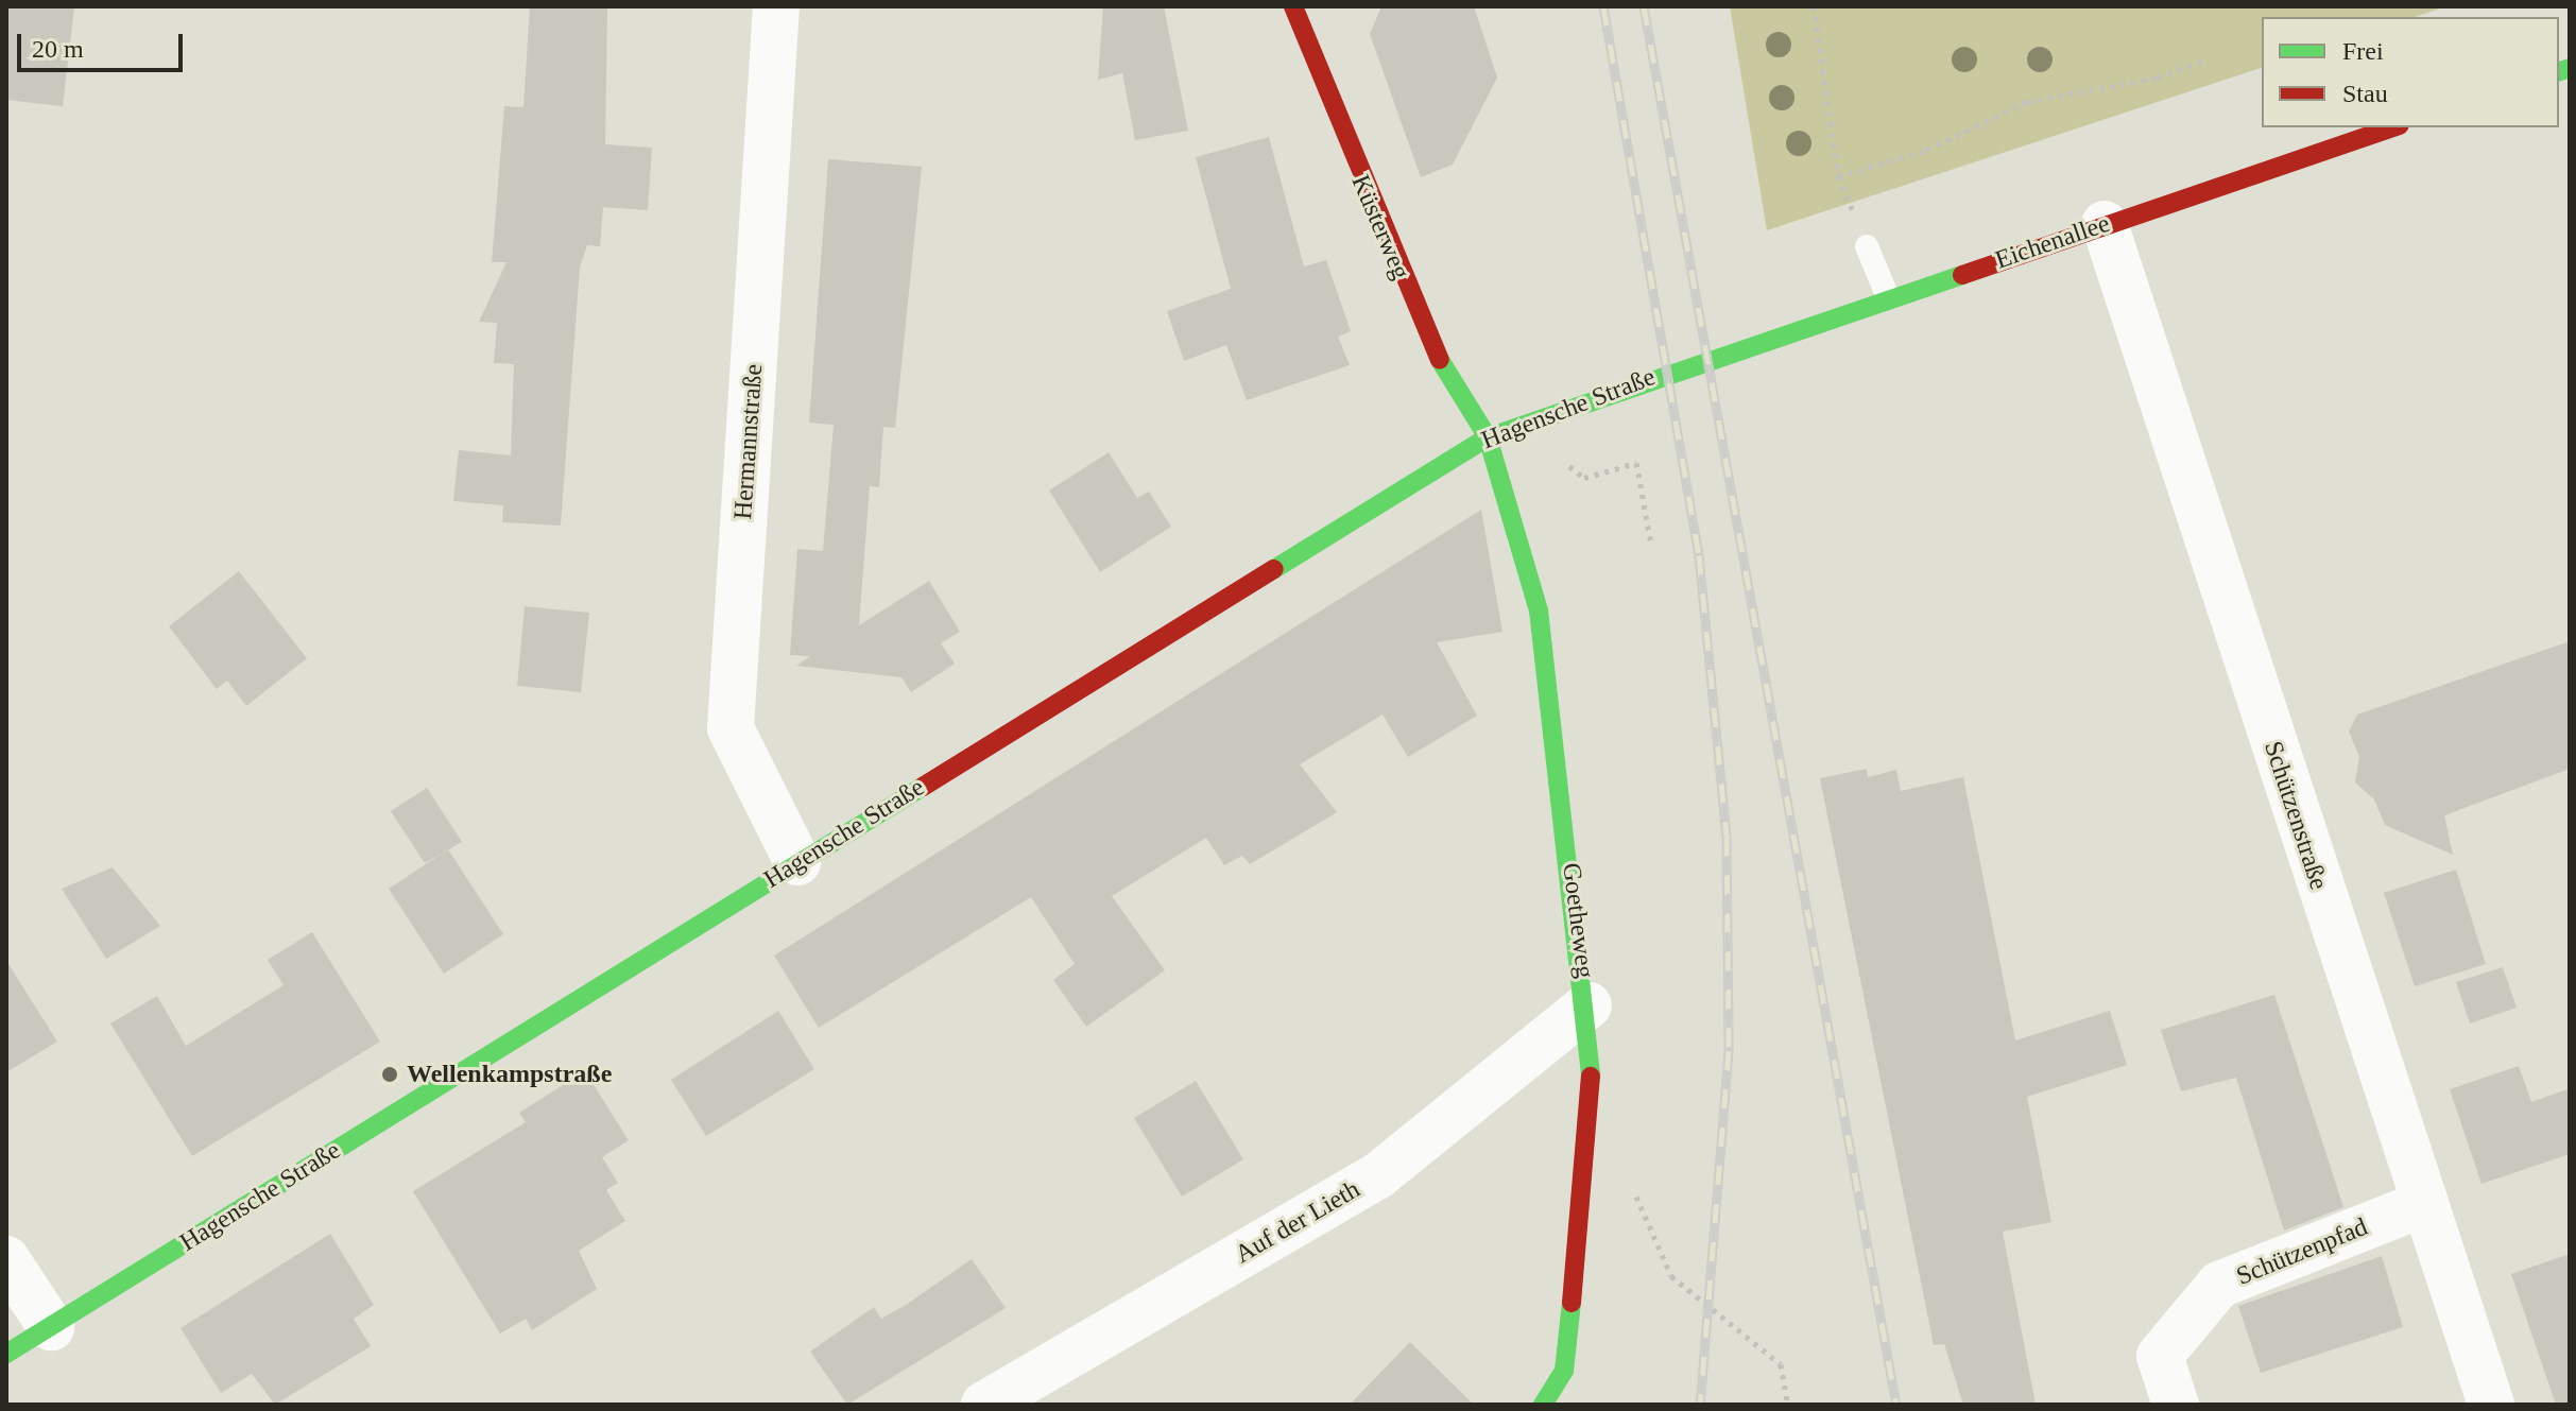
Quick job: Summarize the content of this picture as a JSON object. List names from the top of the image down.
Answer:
{
  "streets": {
    "street": [
      "Küsterweg",
      "Eichenallee",
      "Hagensche Straße",
      "Hermannstraße",
      "Schützenstraße",
      "Goetheweg",
      "Auf der Lieth",
      "Schützenpfad"
    ]
  },
  "crossings": [
    ["Küsterweg", "Hagensche Straße"],
    ["Küsterweg", "Goetheweg"],
    ["Eichenallee", "Hagensche Straße"],
    ["Eichenallee", "Schützenstraße"],
    ["Hagensche Straße", "Hermannstraße"],
    ["Hagensche Straße", "Goetheweg"],
    ["Schützenstraße", "Schützenpfad"],
    ["Goetheweg", "Auf der Lieth"]
  ],
  "places": ["Wellenkampstraße"],
  "legend": ["Frei", "Stau"],
  "scale_bar": "20 m"
}
